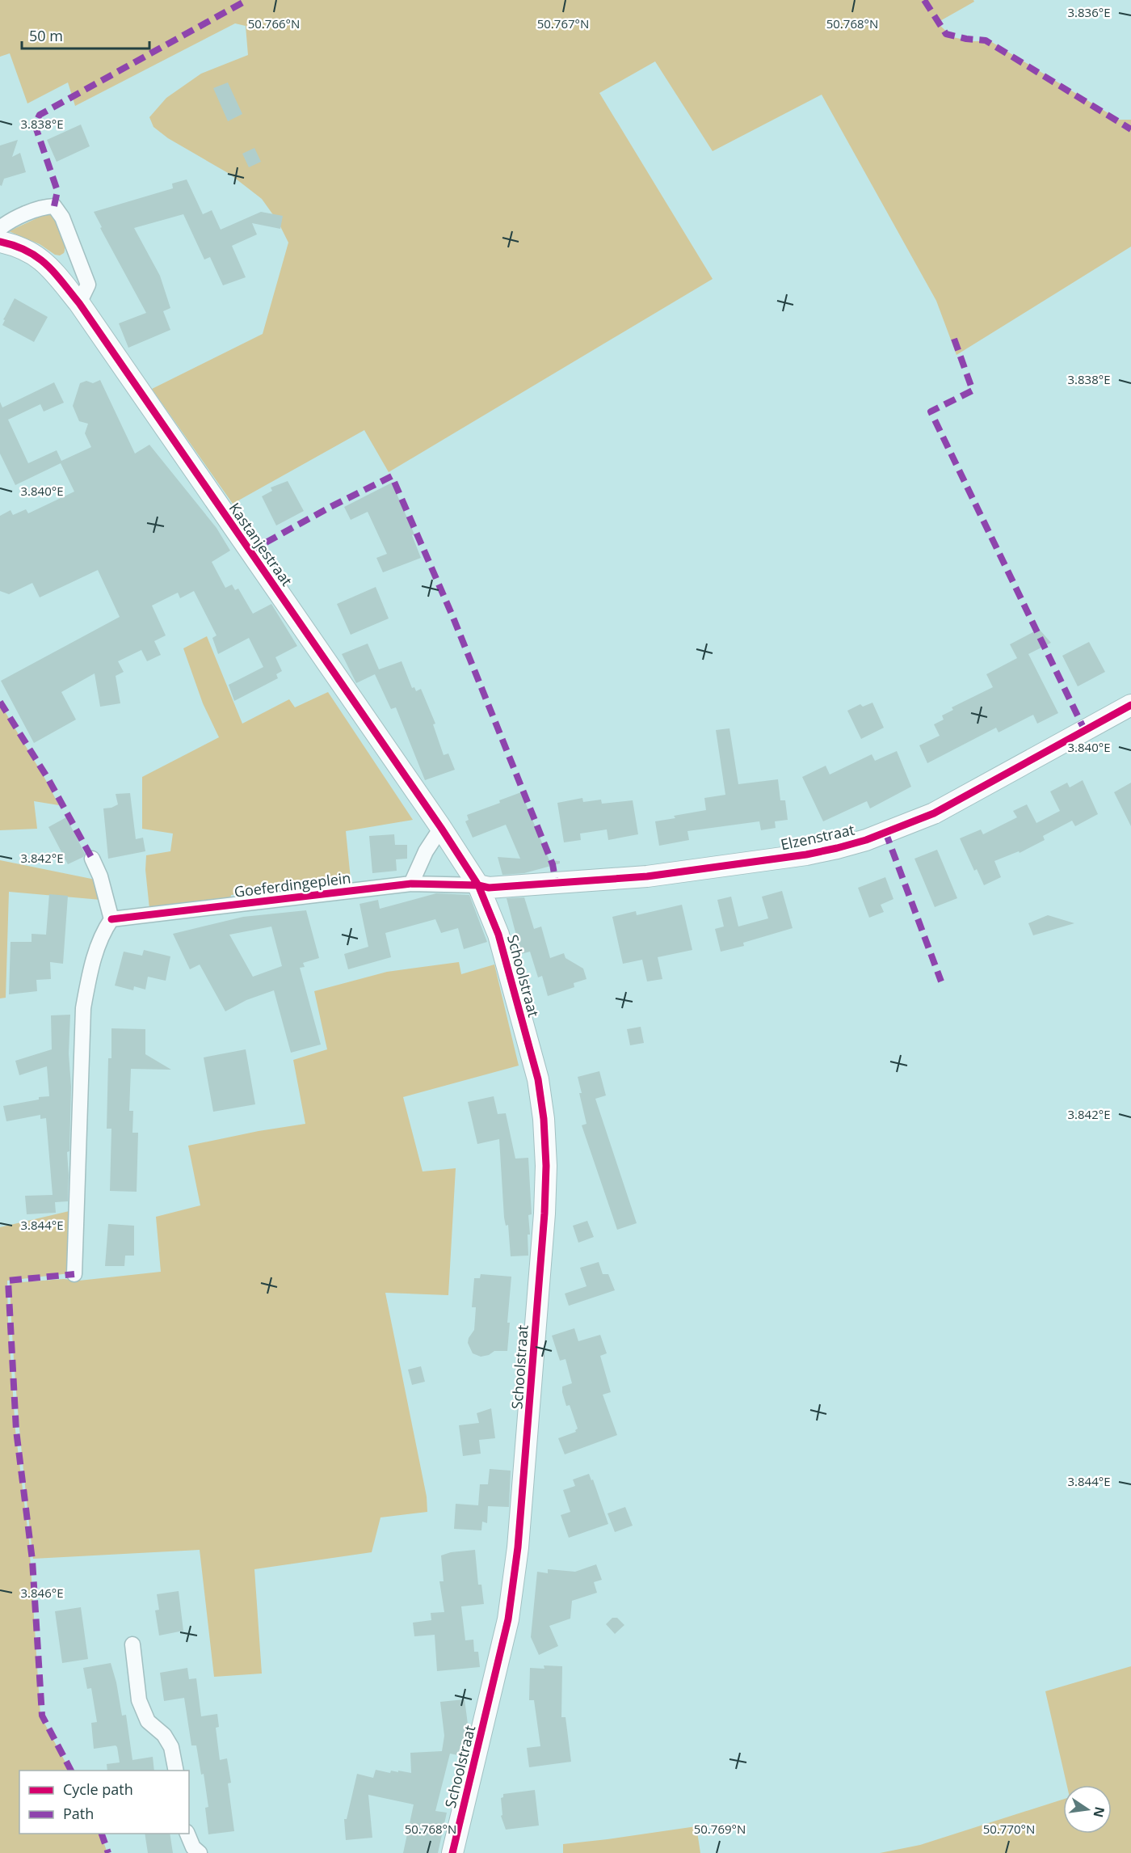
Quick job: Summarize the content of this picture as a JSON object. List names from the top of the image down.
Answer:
{
  "streets": {
    "street": [
      "Kastanjestraat",
      "Elzenstraat",
      "Goeferdingeplein",
      "Schoolstraat"
    ]
  },
  "crossings": [
    ["Kastanjestraat", "Elzenstraat"],
    ["Kastanjestraat", "Goeferdingeplein"],
    ["Kastanjestraat", "Schoolstraat"],
    ["Elzenstraat", "Goeferdingeplein"],
    ["Elzenstraat", "Schoolstraat"],
    ["Goeferdingeplein", "Schoolstraat"]
  ],
  "legend": ["Cycle path", "Path"],
  "scale_bar": "50 m",
  "north": "right",
  "coordinates": [
    "3.836°E",
    "50.766°N",
    "50.767°N",
    "50.768°N",
    "3.838°E",
    "3.840°E",
    "3.842°E",
    "3.844°E",
    "3.846°E",
    "50.769°N",
    "50.770°N"
  ]
}
